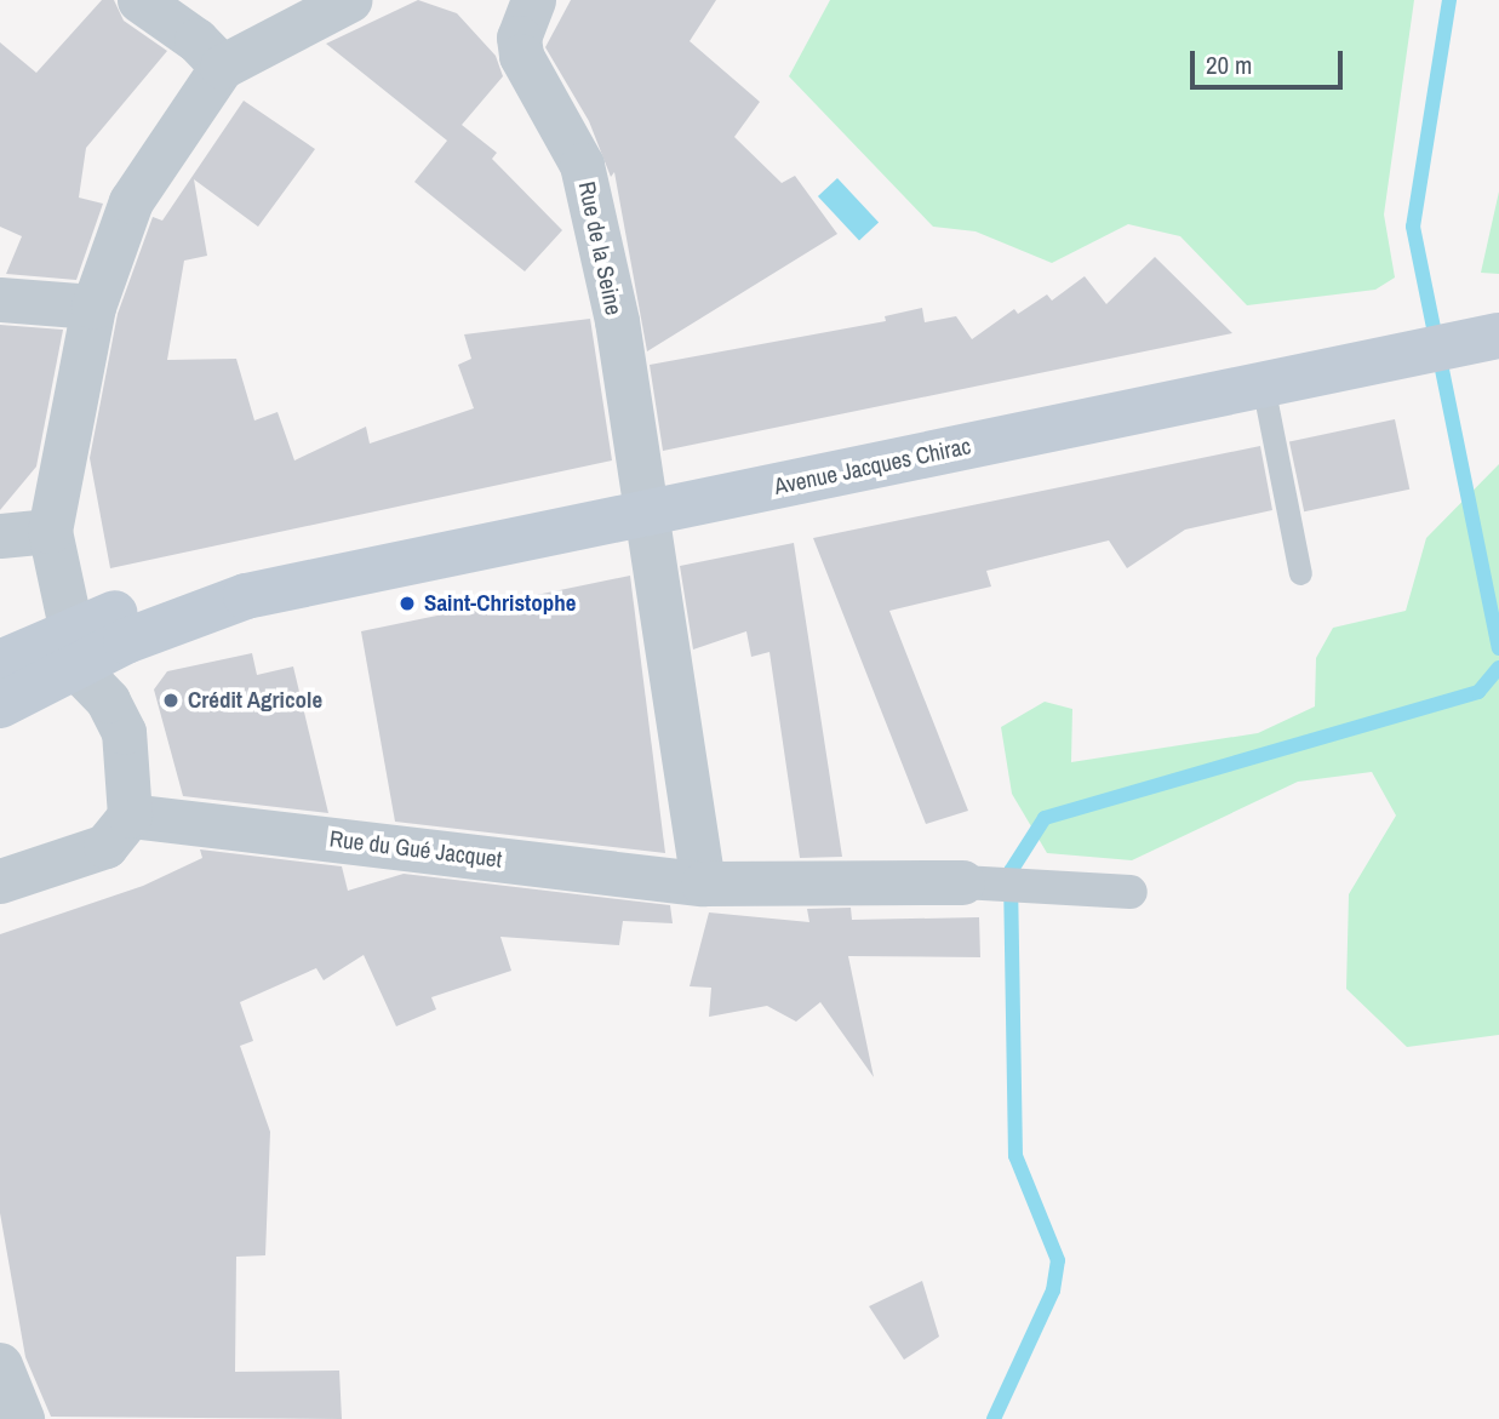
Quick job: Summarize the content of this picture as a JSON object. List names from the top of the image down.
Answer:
{
  "streets": {
    "main road": ["Avenue Jacques Chirac"],
    "street": ["Rue de la Seine", "Rue du Gué Jacquet"]
  },
  "crossings": [
    ["Rue de la Seine", "Avenue Jacques Chirac"]
  ],
  "places": ["Saint-Christophe", "Crédit Agricole"],
  "scale_bar": "20 m"
}
